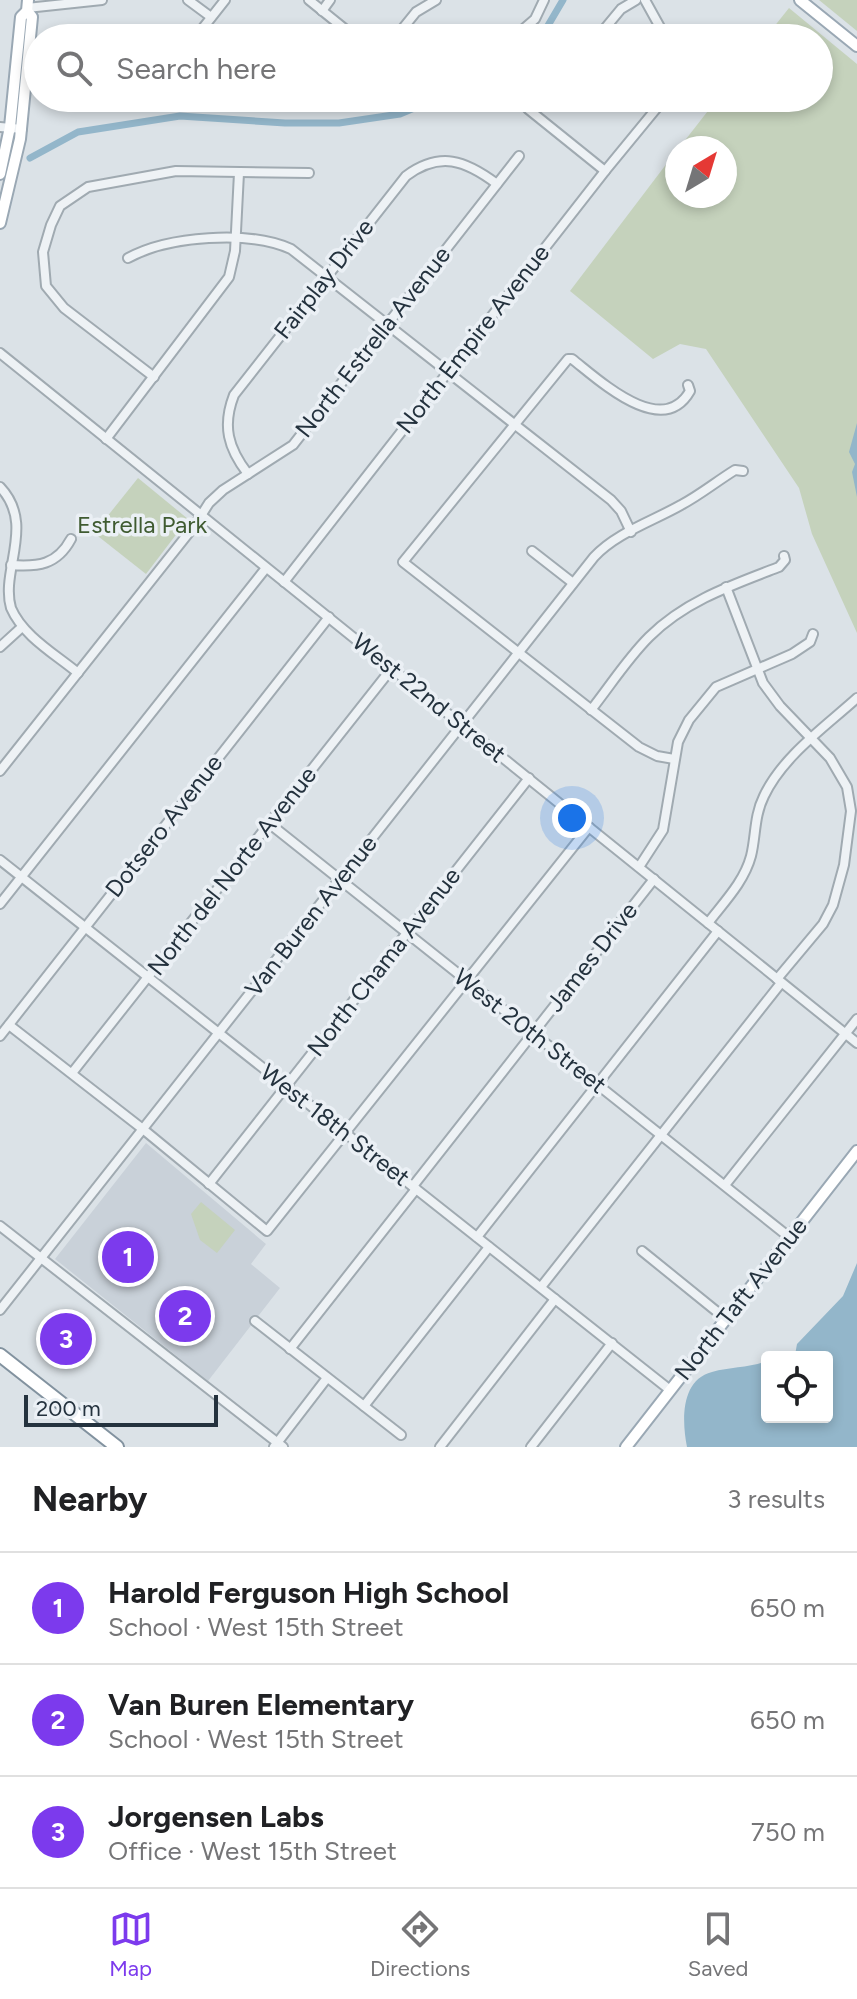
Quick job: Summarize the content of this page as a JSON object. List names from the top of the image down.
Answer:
{
  "streets": {
    "main road": ["North Taft Avenue"],
    "street": [
      "Fairplay Drive",
      "North Empire Avenue",
      "North Estrella Avenue",
      "West 22nd Street",
      "Dotsero Avenue",
      "North del Norte Avenue",
      "Van Buren Avenue",
      "James Drive",
      "North Chama Avenue",
      "West 20th Street",
      "West 18th Street"
    ]
  },
  "crossings": [
    ["Fairplay Drive", "North Estrella Avenue"],
    ["North Empire Avenue", "West 22nd Street"],
    ["North Estrella Avenue", "West 22nd Street"],
    ["West 22nd Street", "Dotsero Avenue"],
    ["West 22nd Street", "North del Norte Avenue"],
    ["West 22nd Street", "Van Buren Avenue"],
    ["West 22nd Street", "James Drive"],
    ["West 22nd Street", "North Chama Avenue"],
    ["Dotsero Avenue", "West 18th Street"],
    ["North del Norte Avenue", "West 20th Street"],
    ["North del Norte Avenue", "West 18th Street"],
    ["Van Buren Avenue", "West 20th Street"],
    ["Van Buren Avenue", "West 18th Street"],
    ["James Drive", "West 20th Street"],
    ["James Drive", "West 18th Street"],
    ["North Chama Avenue", "West 20th Street"],
    ["North Chama Avenue", "West 18th Street"],
    ["West 20th Street", "North Taft Avenue"],
    ["West 18th Street", "North Taft Avenue"]
  ],
  "parks": ["Estrella Park"],
  "scale_bar": "200 m",
  "north": "top right",
  "page": {
    "search": "Search here",
    "pins": ["1", "2", "3"],
    "scale": "200 m",
    "heading": ["Nearby", "3 results"],
    "list": [
      {
        "mark": "1",
        "name": "Harold Ferguson High School",
        "note": "School · West 15th Street",
        "value": "650 m"
      },
      {
        "mark": "2",
        "name": "Van Buren Elementary",
        "note": "School · West 15th Street",
        "value": "650 m"
      },
      {
        "mark": "3",
        "name": "Jorgensen Labs",
        "note": "Office · West 15th Street",
        "value": "750 m"
      }
    ],
    "nav": ["Map", "Directions", "Saved"]
  }
}
